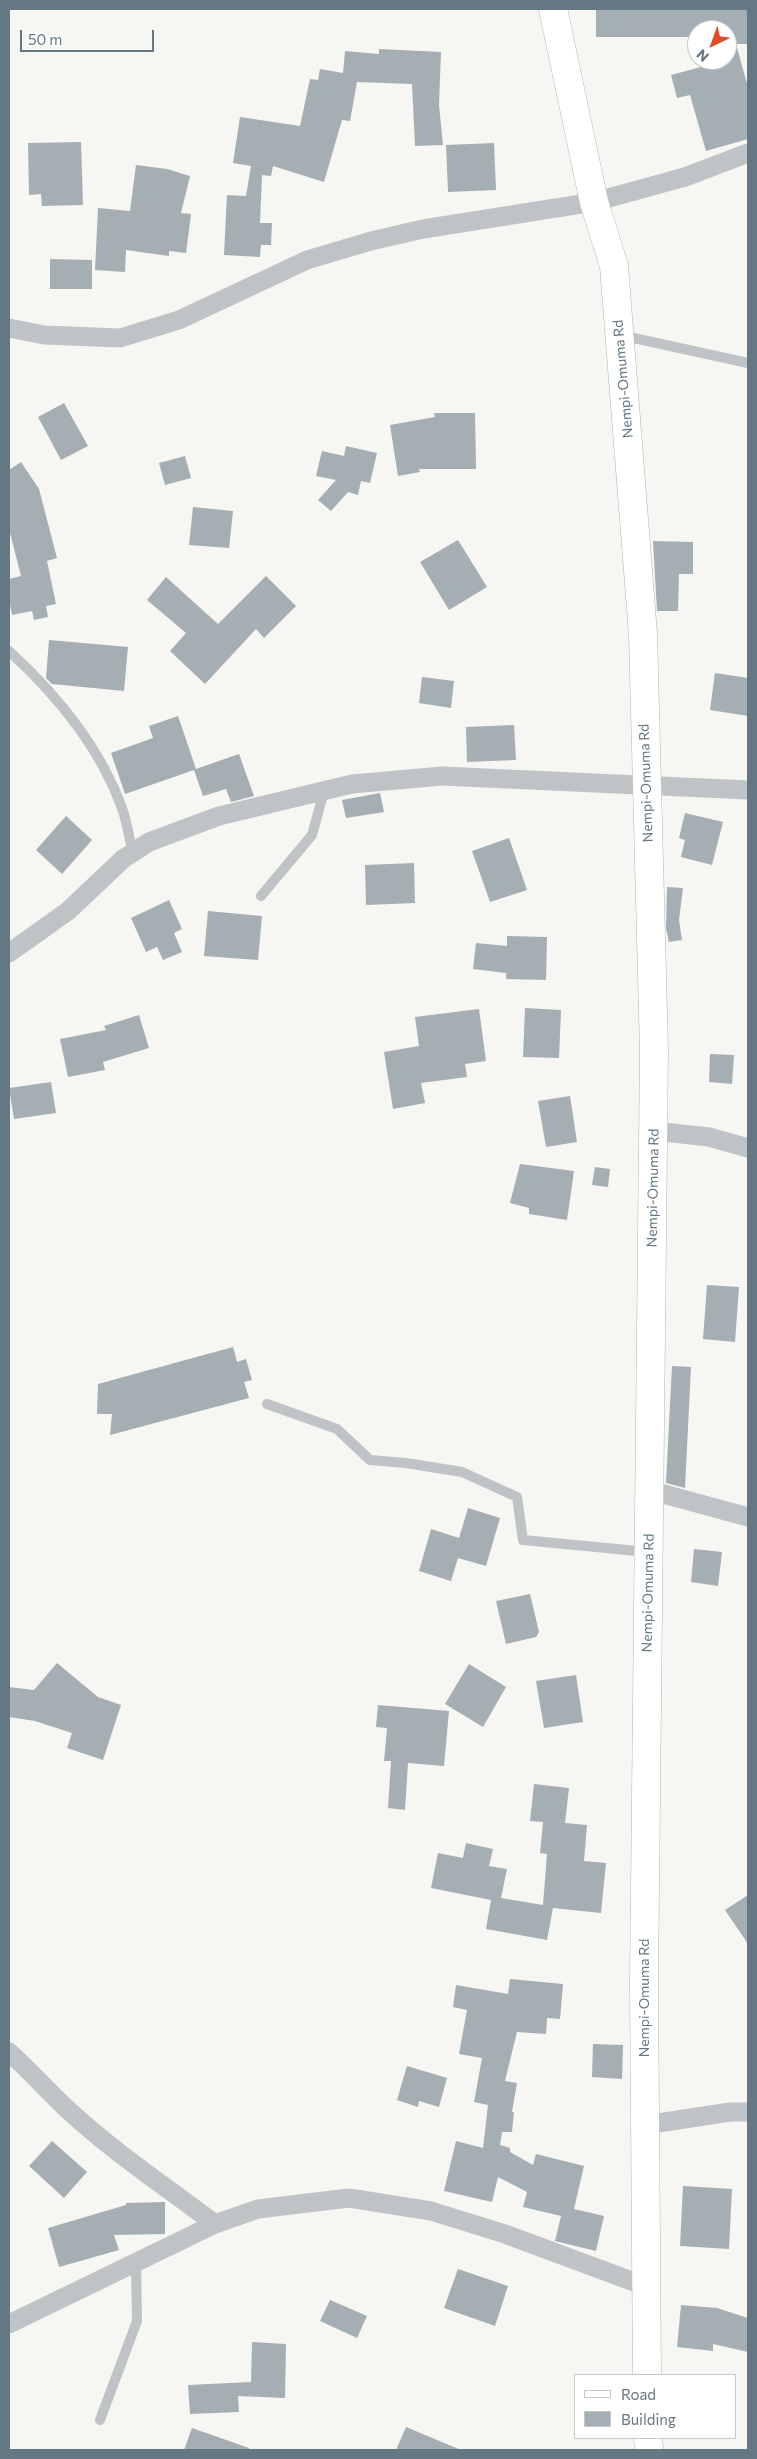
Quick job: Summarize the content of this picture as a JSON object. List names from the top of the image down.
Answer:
{
  "streets": {
    "street": ["Nempi-Omuma Rd"]
  },
  "legend": ["Road", "Building"],
  "scale_bar": "50 m",
  "north": "bottom left"
}
